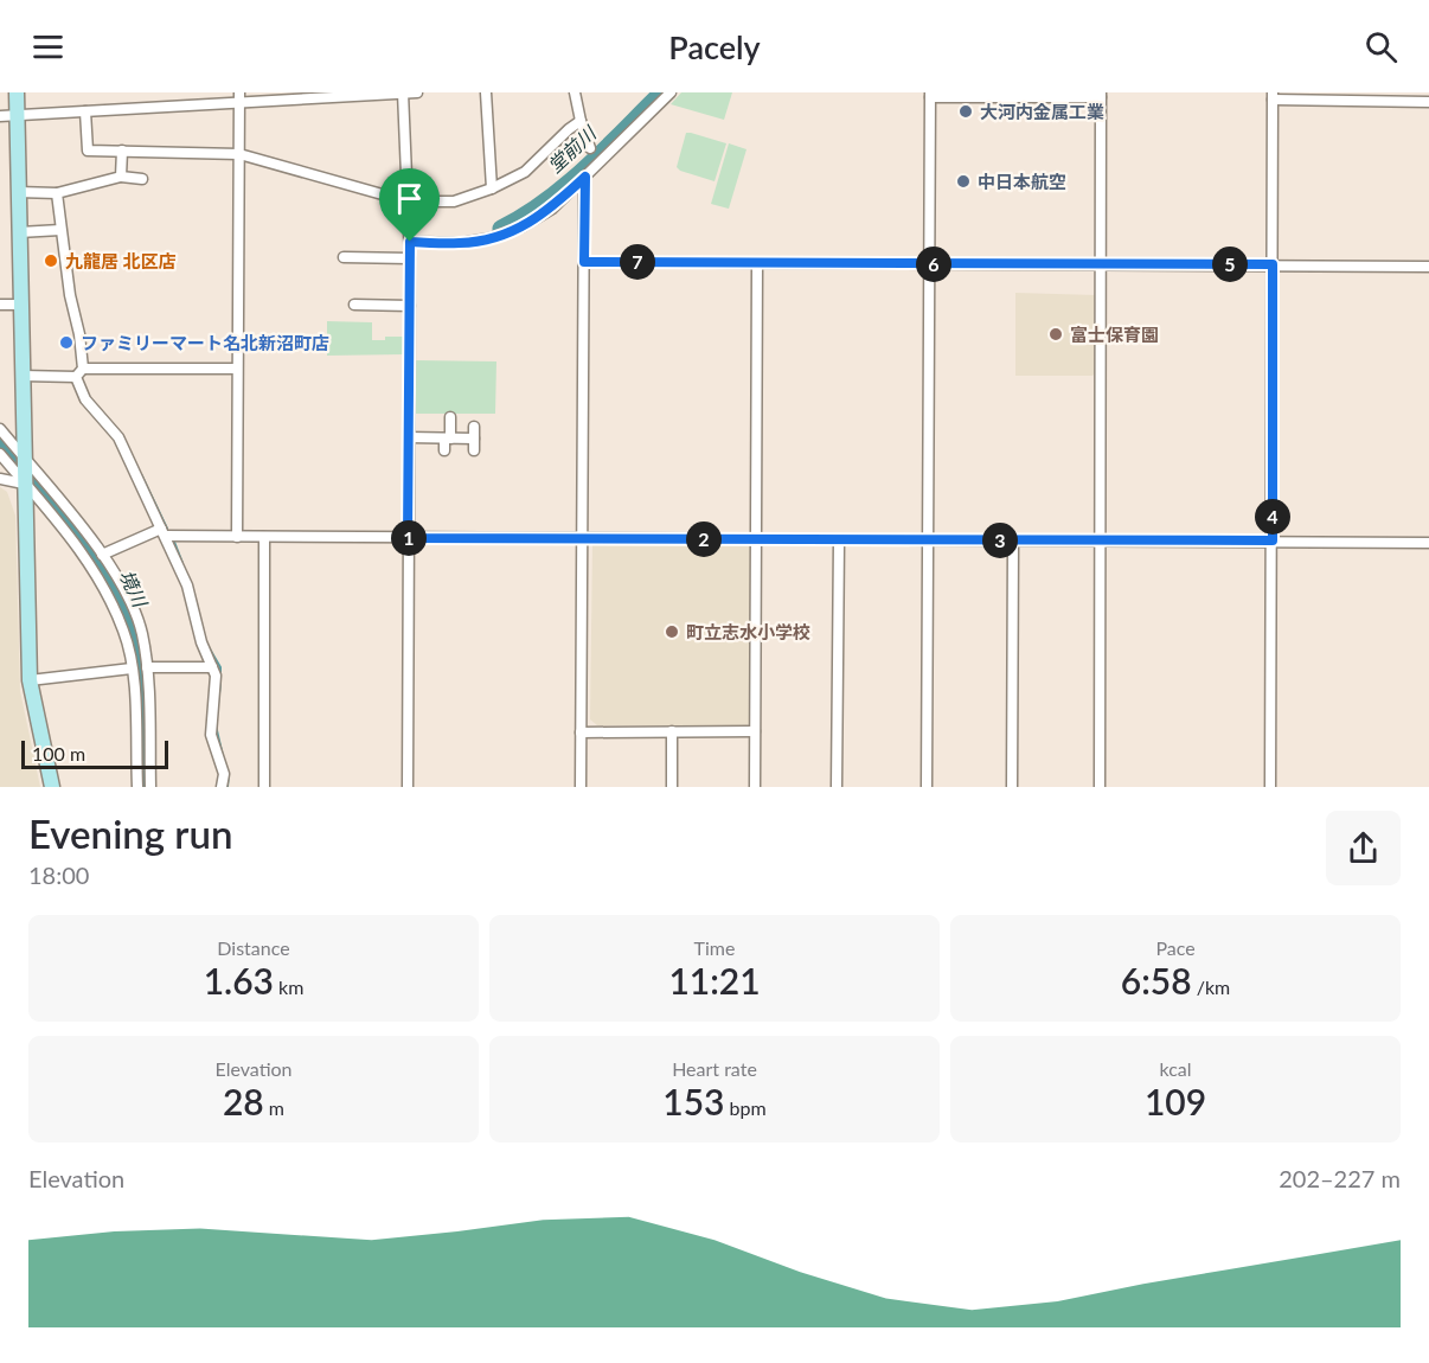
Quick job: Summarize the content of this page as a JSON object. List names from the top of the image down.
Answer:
{
  "water": ["堂前川", "境川"],
  "places": [
    "大河内金属工業",
    "中日本航空",
    "九龍居 北区店",
    "富士保育園",
    "ファミリーマート名北新沼町店",
    "町立志水小学校"
  ],
  "scale_bar": "100 m",
  "page": {
    "header": "Pacely",
    "pins": [
      "7",
      "5",
      "6",
      "4",
      "1",
      "2",
      "3"
    ],
    "scale": "100 m",
    "heading": ["Evening run", "18:00"],
    "stats": [
      ["Distance", "1.63 km"],
      ["Time", "11:21"],
      ["Pace", "6:58 /km"],
      ["Elevation", "28 m"],
      ["Heart rate", "153 bpm"],
      ["kcal", "109"]
    ],
    "chart": ["Elevation", "202–227 m"]
  }
}
